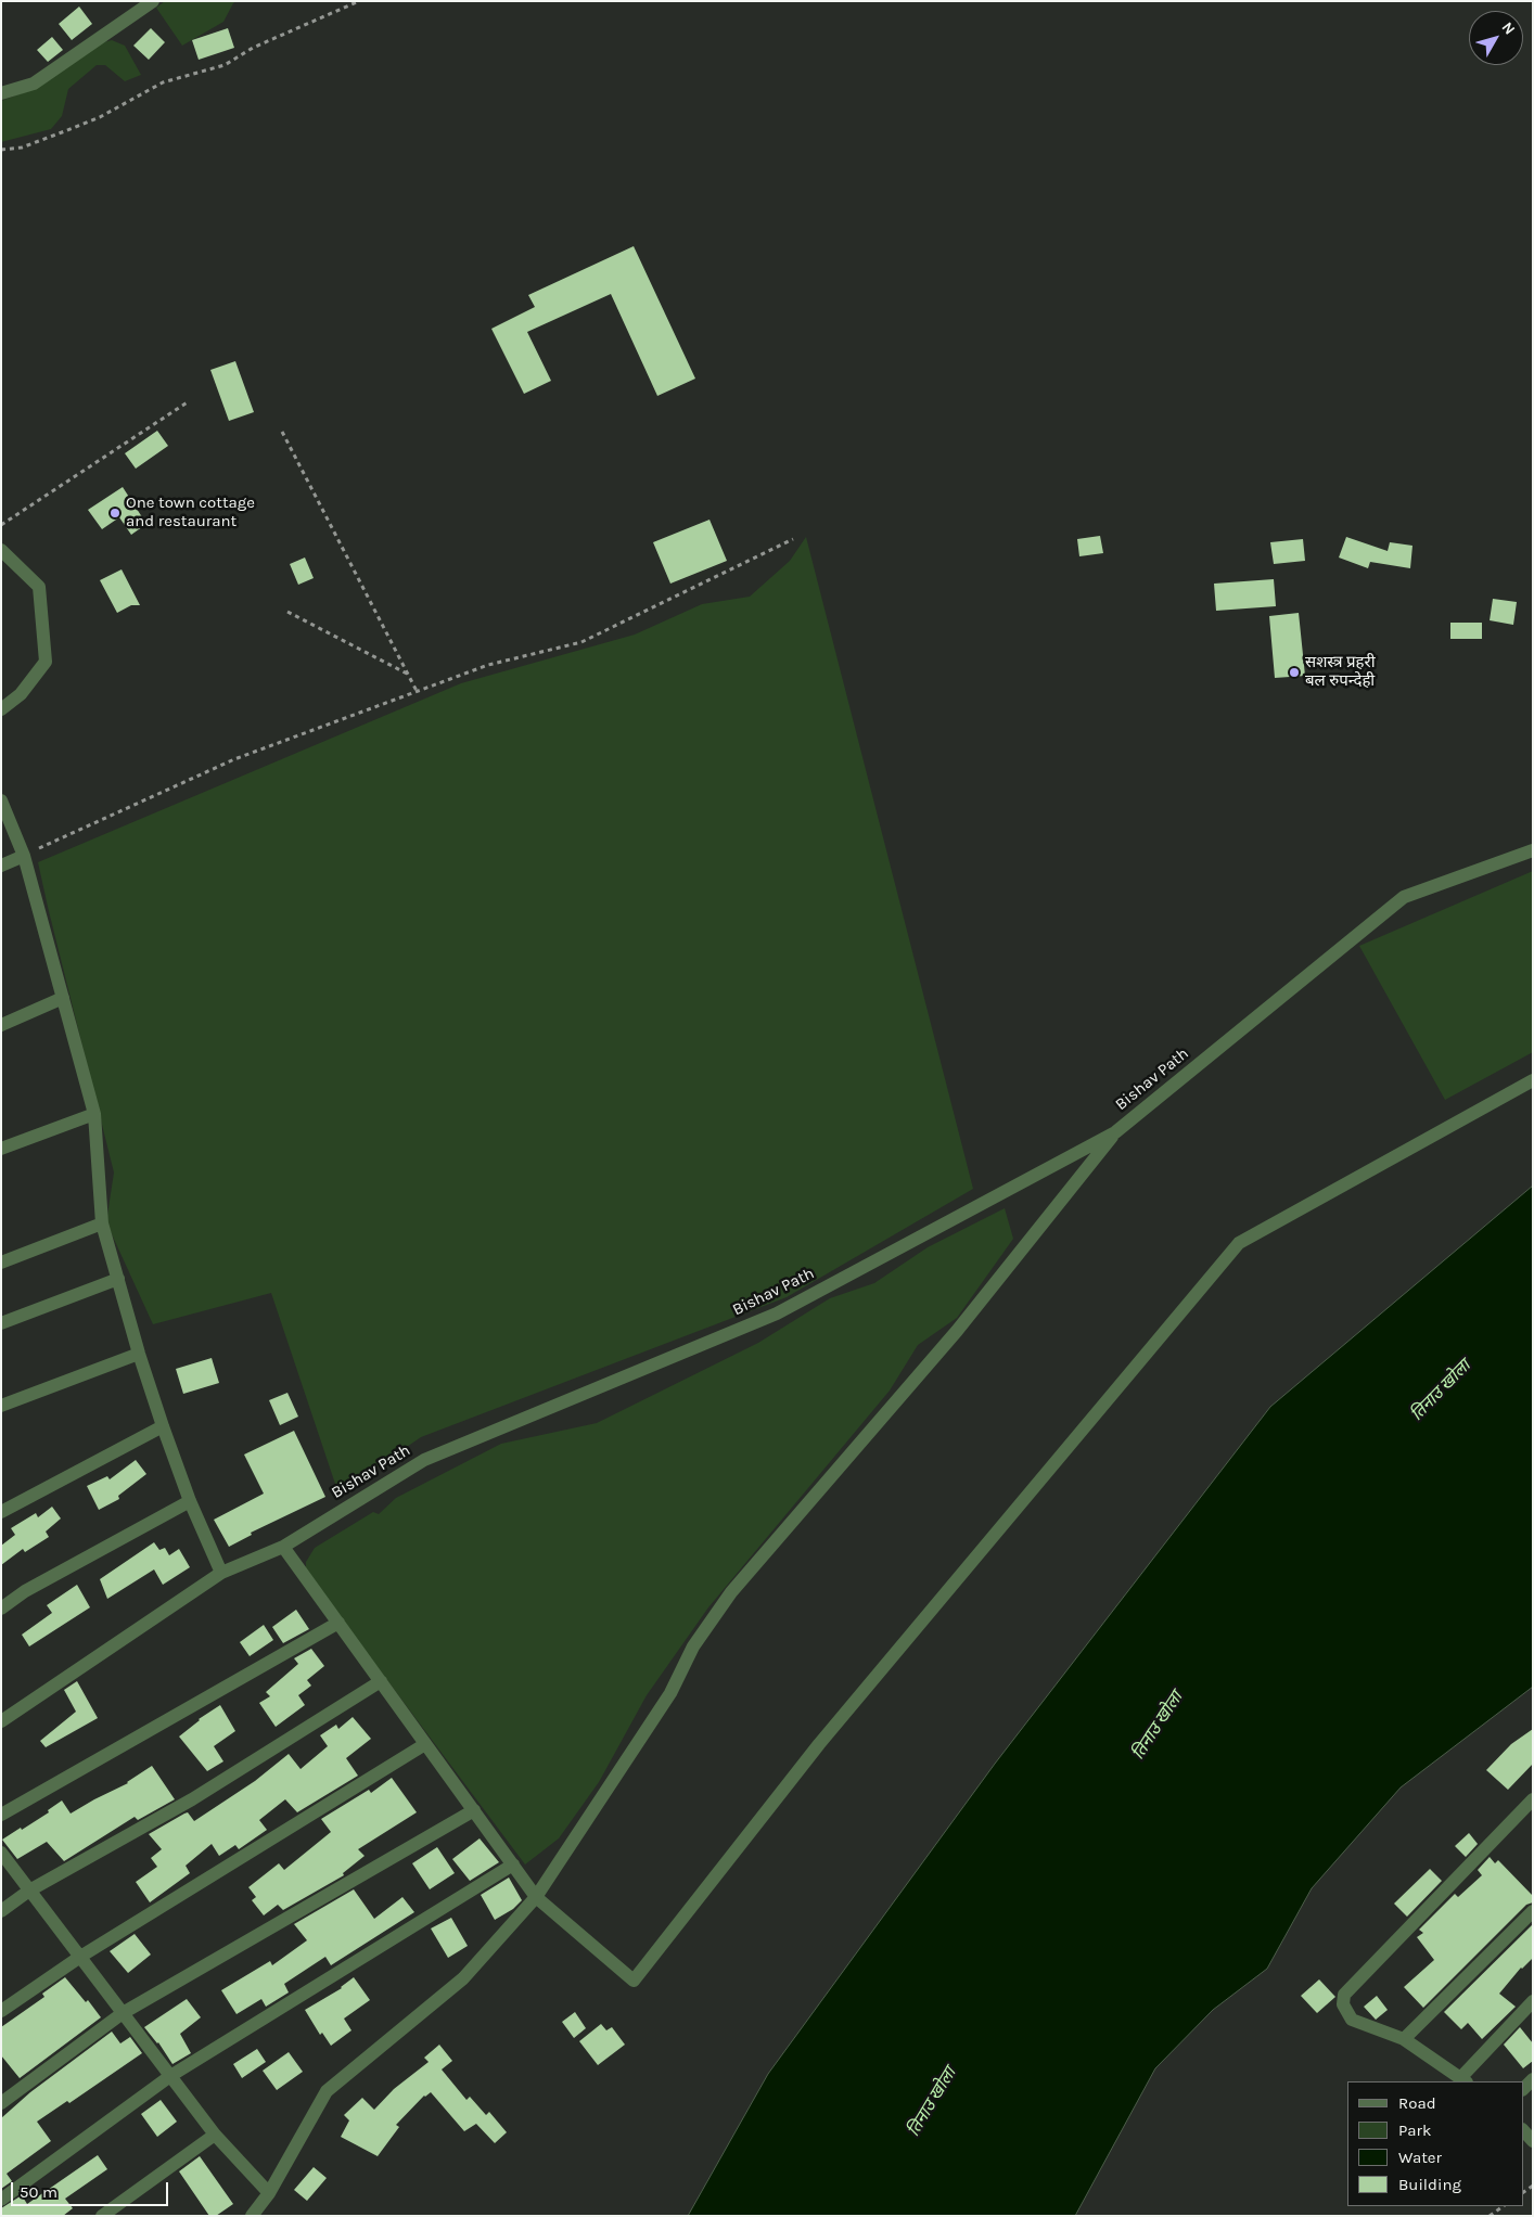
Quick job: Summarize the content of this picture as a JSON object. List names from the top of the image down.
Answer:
{
  "streets": {
    "street": ["Bishav Path"]
  },
  "water": ["तिनाउ खोला"],
  "places": ["One town cottage and restaurant", "सशस्त्र प्रहरी बल रुपन्देही"],
  "legend": [
    "Road",
    "Park",
    "Water",
    "Building"
  ],
  "scale_bar": "50 m",
  "north": "top right"
}
